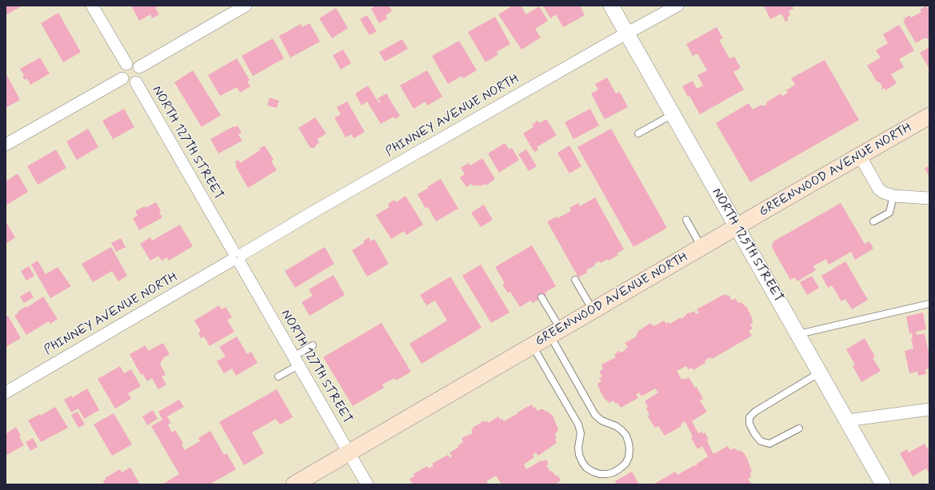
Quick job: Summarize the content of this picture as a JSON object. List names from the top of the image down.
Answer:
{
  "streets": {
    "main road": ["GREENWOOD AVENUE NORTH"],
    "street": ["PHINNEY AVENUE NORTH", "NORTH 127TH STREET", "NORTH 125TH STREET"]
  },
  "crossings": [
    ["PHINNEY AVENUE NORTH", "NORTH 127TH STREET"],
    ["PHINNEY AVENUE NORTH", "NORTH 125TH STREET"],
    ["NORTH 127TH STREET", "GREENWOOD AVENUE NORTH"],
    ["GREENWOOD AVENUE NORTH", "NORTH 125TH STREET"]
  ]
}
